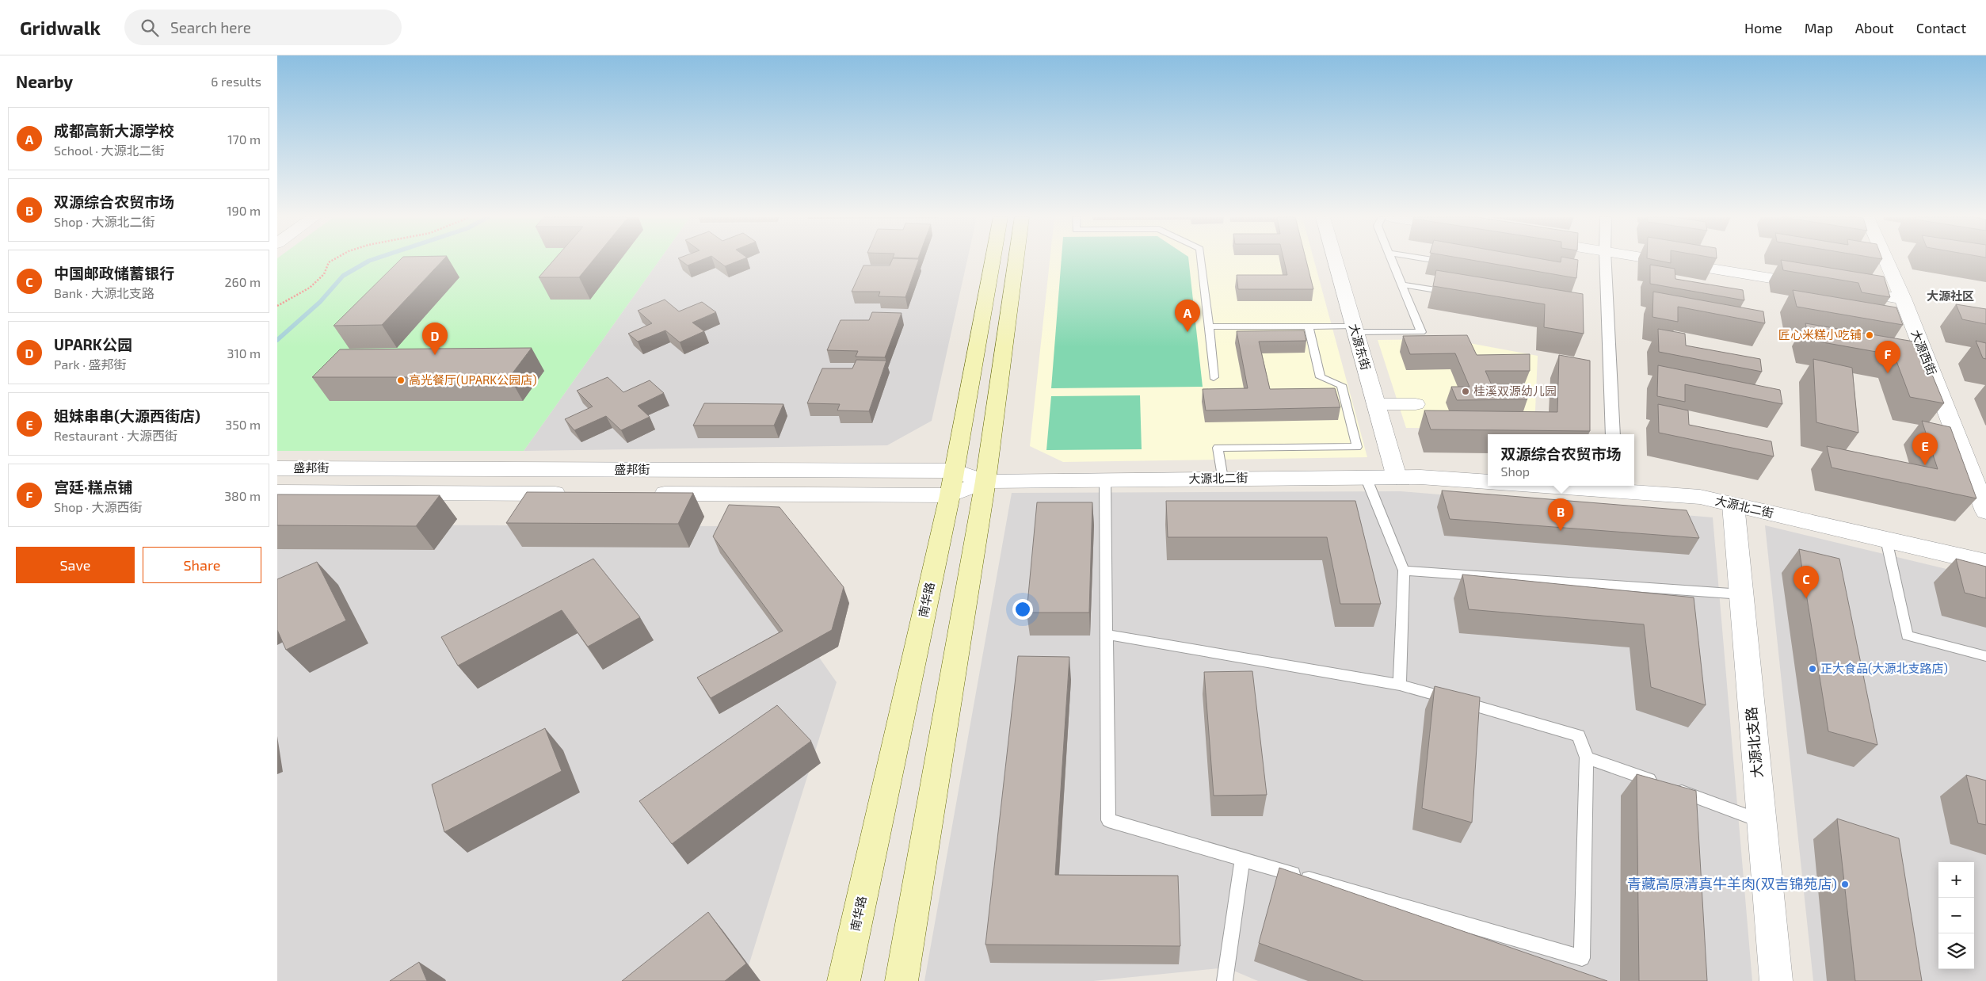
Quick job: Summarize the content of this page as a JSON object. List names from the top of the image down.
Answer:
{
  "streets": {
    "main road": ["南华路"],
    "street": [
      "大源东街",
      "大源西街",
      "盛邦街",
      "大源北二街",
      "大源北支路"
    ]
  },
  "crossings": [
    ["大源东街", "大源北二街"],
    ["盛邦街", "大源北二街"],
    ["盛邦街", "南华路"],
    ["大源北二街", "南华路"],
    ["大源北二街", "大源北支路"]
  ],
  "districts": ["大源社区"],
  "places": [
    "匠心米糕小吃铺",
    "高光餐厅(UPARK公园店)",
    "桂溪双源幼儿园",
    "正大食品(大源北支路店)",
    "青藏高原清真牛羊肉(双吉锦苑店)"
  ],
  "page": {
    "header": "Gridwalk",
    "search": "Search here",
    "nav": [
      "Home",
      "Map",
      "About",
      "Contact"
    ],
    "heading": ["Nearby", "6 results"],
    "list": [
      {
        "mark": "A",
        "name": "成都高新大源学校",
        "note": "School · 大源北二街",
        "value": "170 m"
      },
      {
        "mark": "B",
        "name": "双源综合农贸市场",
        "note": "Shop · 大源北二街",
        "value": "190 m"
      },
      {
        "mark": "C",
        "name": "中国邮政储蓄银行",
        "note": "Bank · 大源北支路",
        "value": "260 m"
      },
      {
        "mark": "D",
        "name": "UPARK公园",
        "note": "Park · 盛邦街",
        "value": "310 m"
      },
      {
        "mark": "E",
        "name": "姐妹串串(大源西街店)",
        "note": "Restaurant · 大源西街",
        "value": "350 m"
      },
      {
        "mark": "F",
        "name": "宫廷·糕点铺",
        "note": "Shop · 大源西街",
        "value": "380 m"
      }
    ],
    "pins": [
      "A",
      "D",
      "F",
      "E",
      "B",
      "C"
    ],
    "popup": ["双源综合农贸市场", "Shop"],
    "buttons": ["Save", "Share"],
    "map_buttons": ["+", "−"]
  }
}
